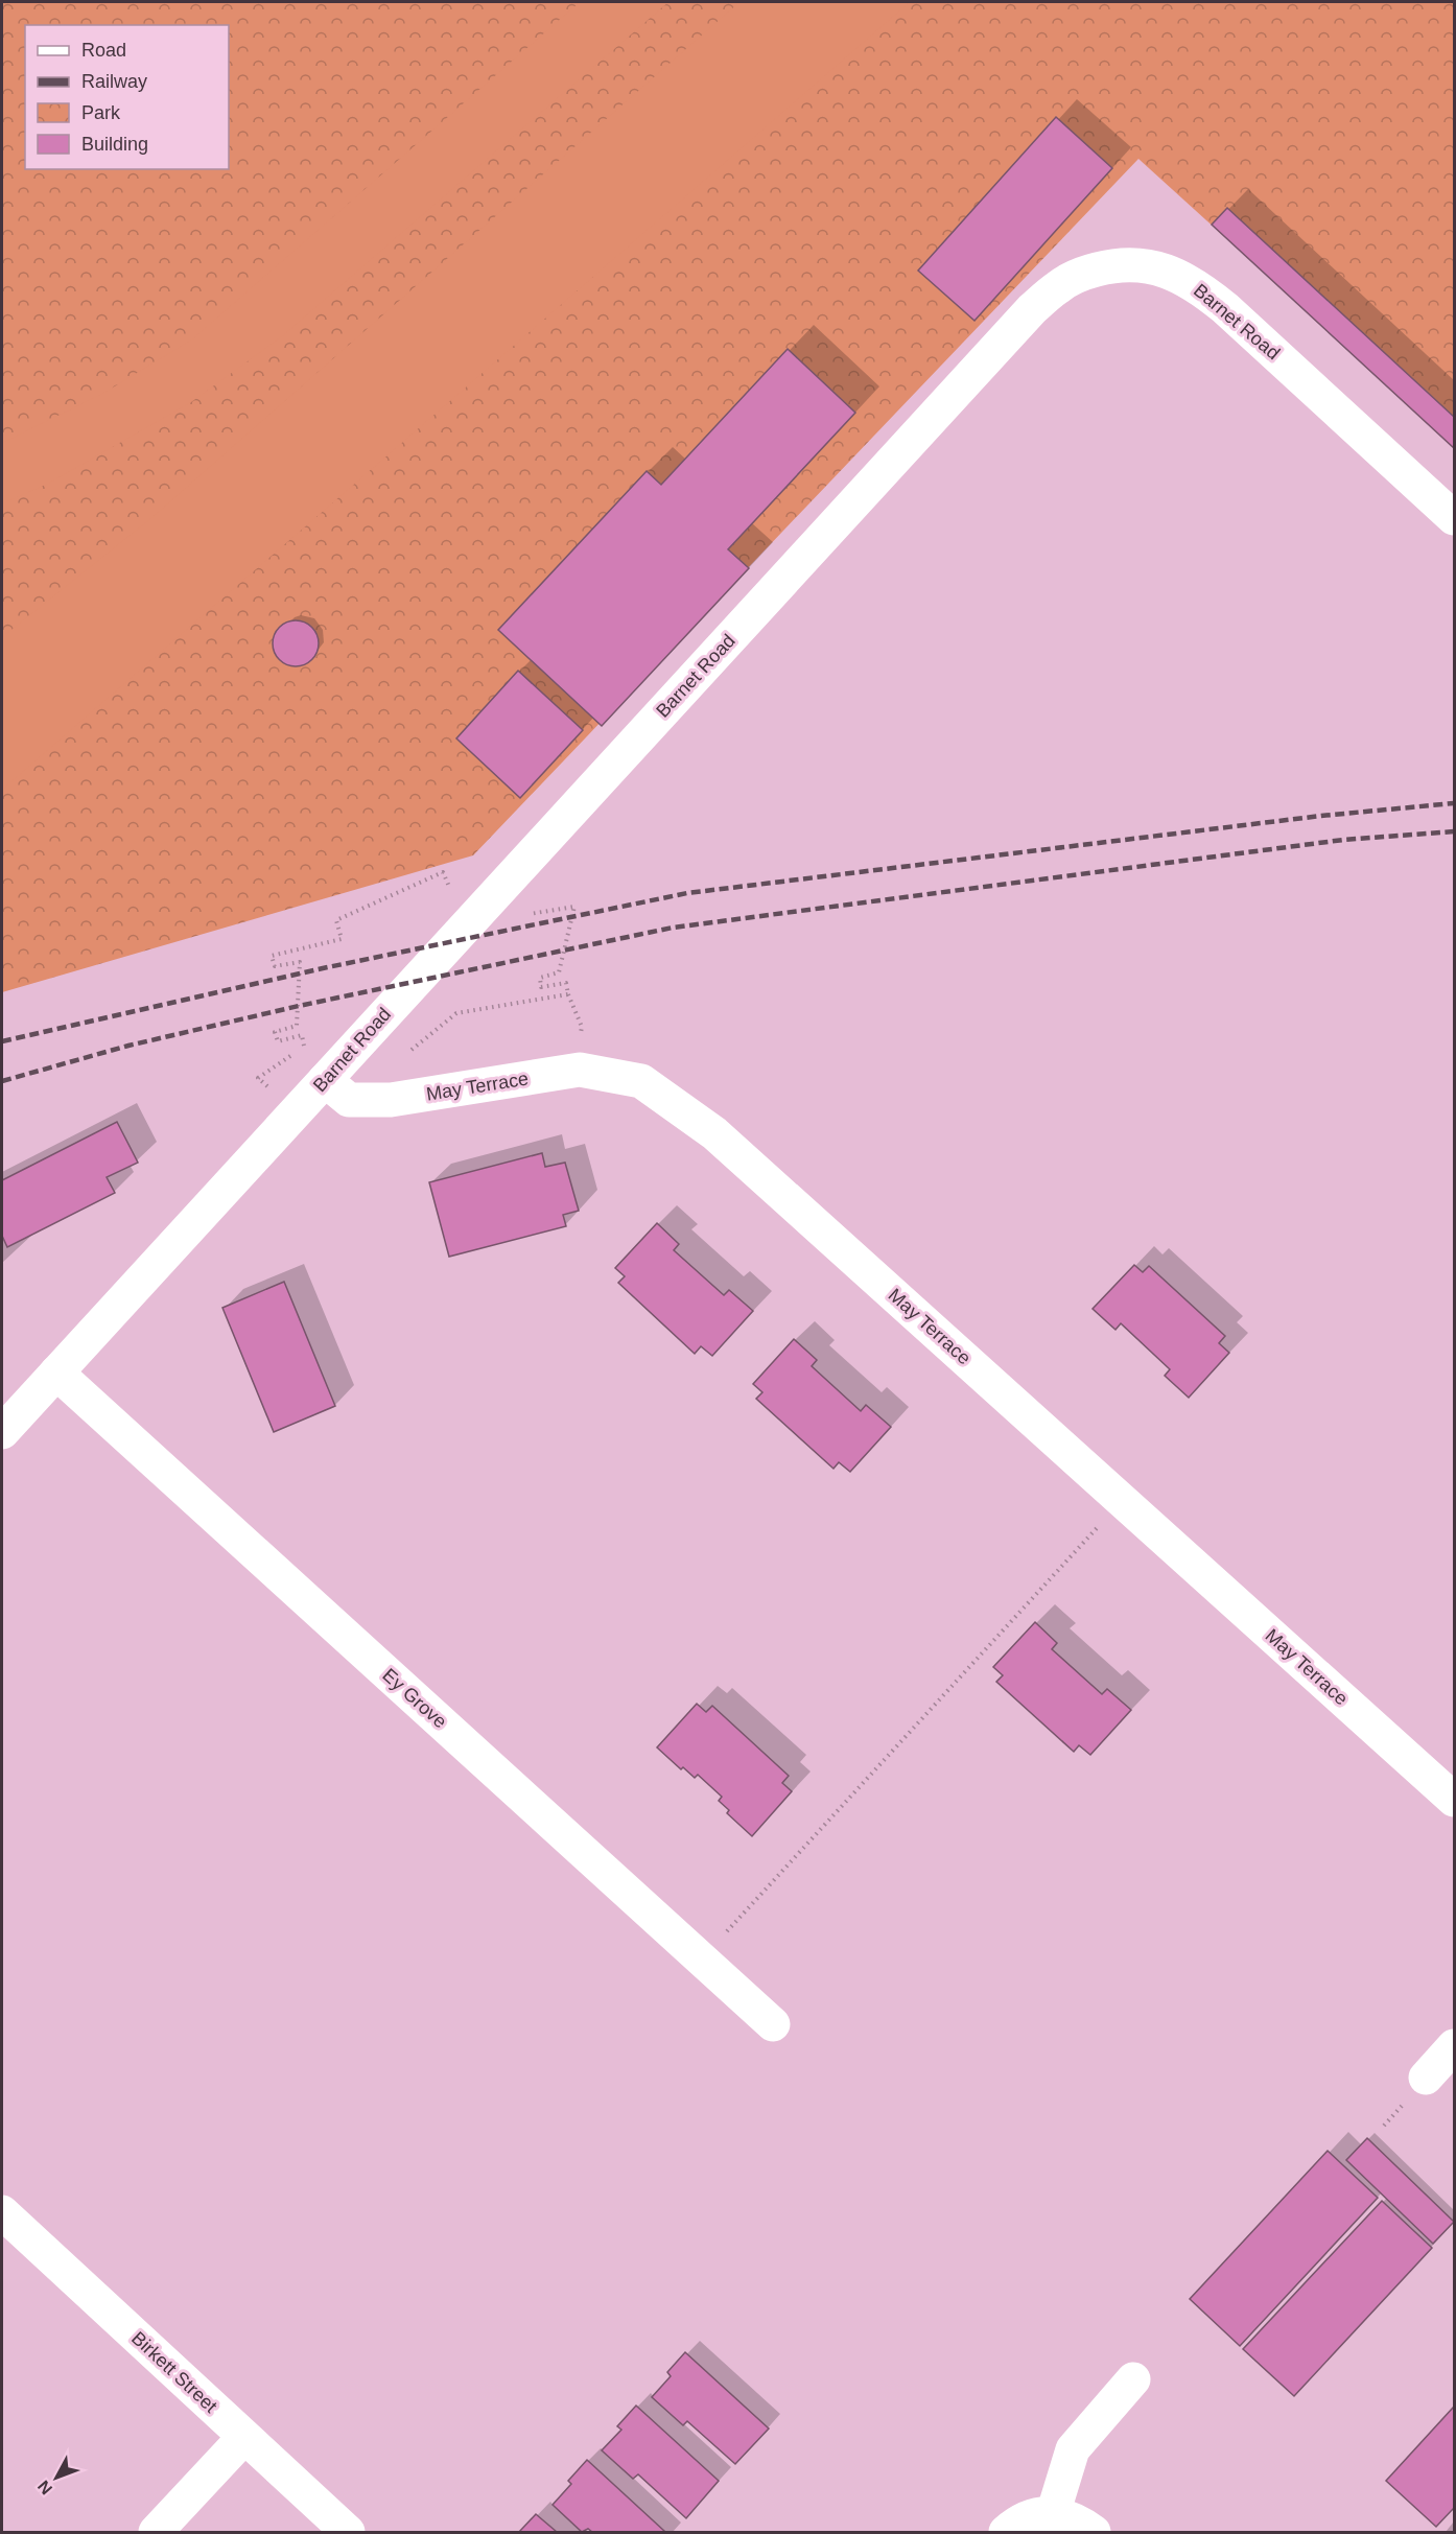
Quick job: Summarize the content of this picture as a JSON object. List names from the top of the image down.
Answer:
{
  "streets": {
    "street": [
      "Barnet Road",
      "May Terrace",
      "Ey Grove",
      "Birkett Street"
    ]
  },
  "crossings": [
    ["Barnet Road", "May Terrace"],
    ["Barnet Road", "Ey Grove"]
  ],
  "legend": [
    "Road",
    "Railway",
    "Park",
    "Building"
  ],
  "north": "bottom left"
}
